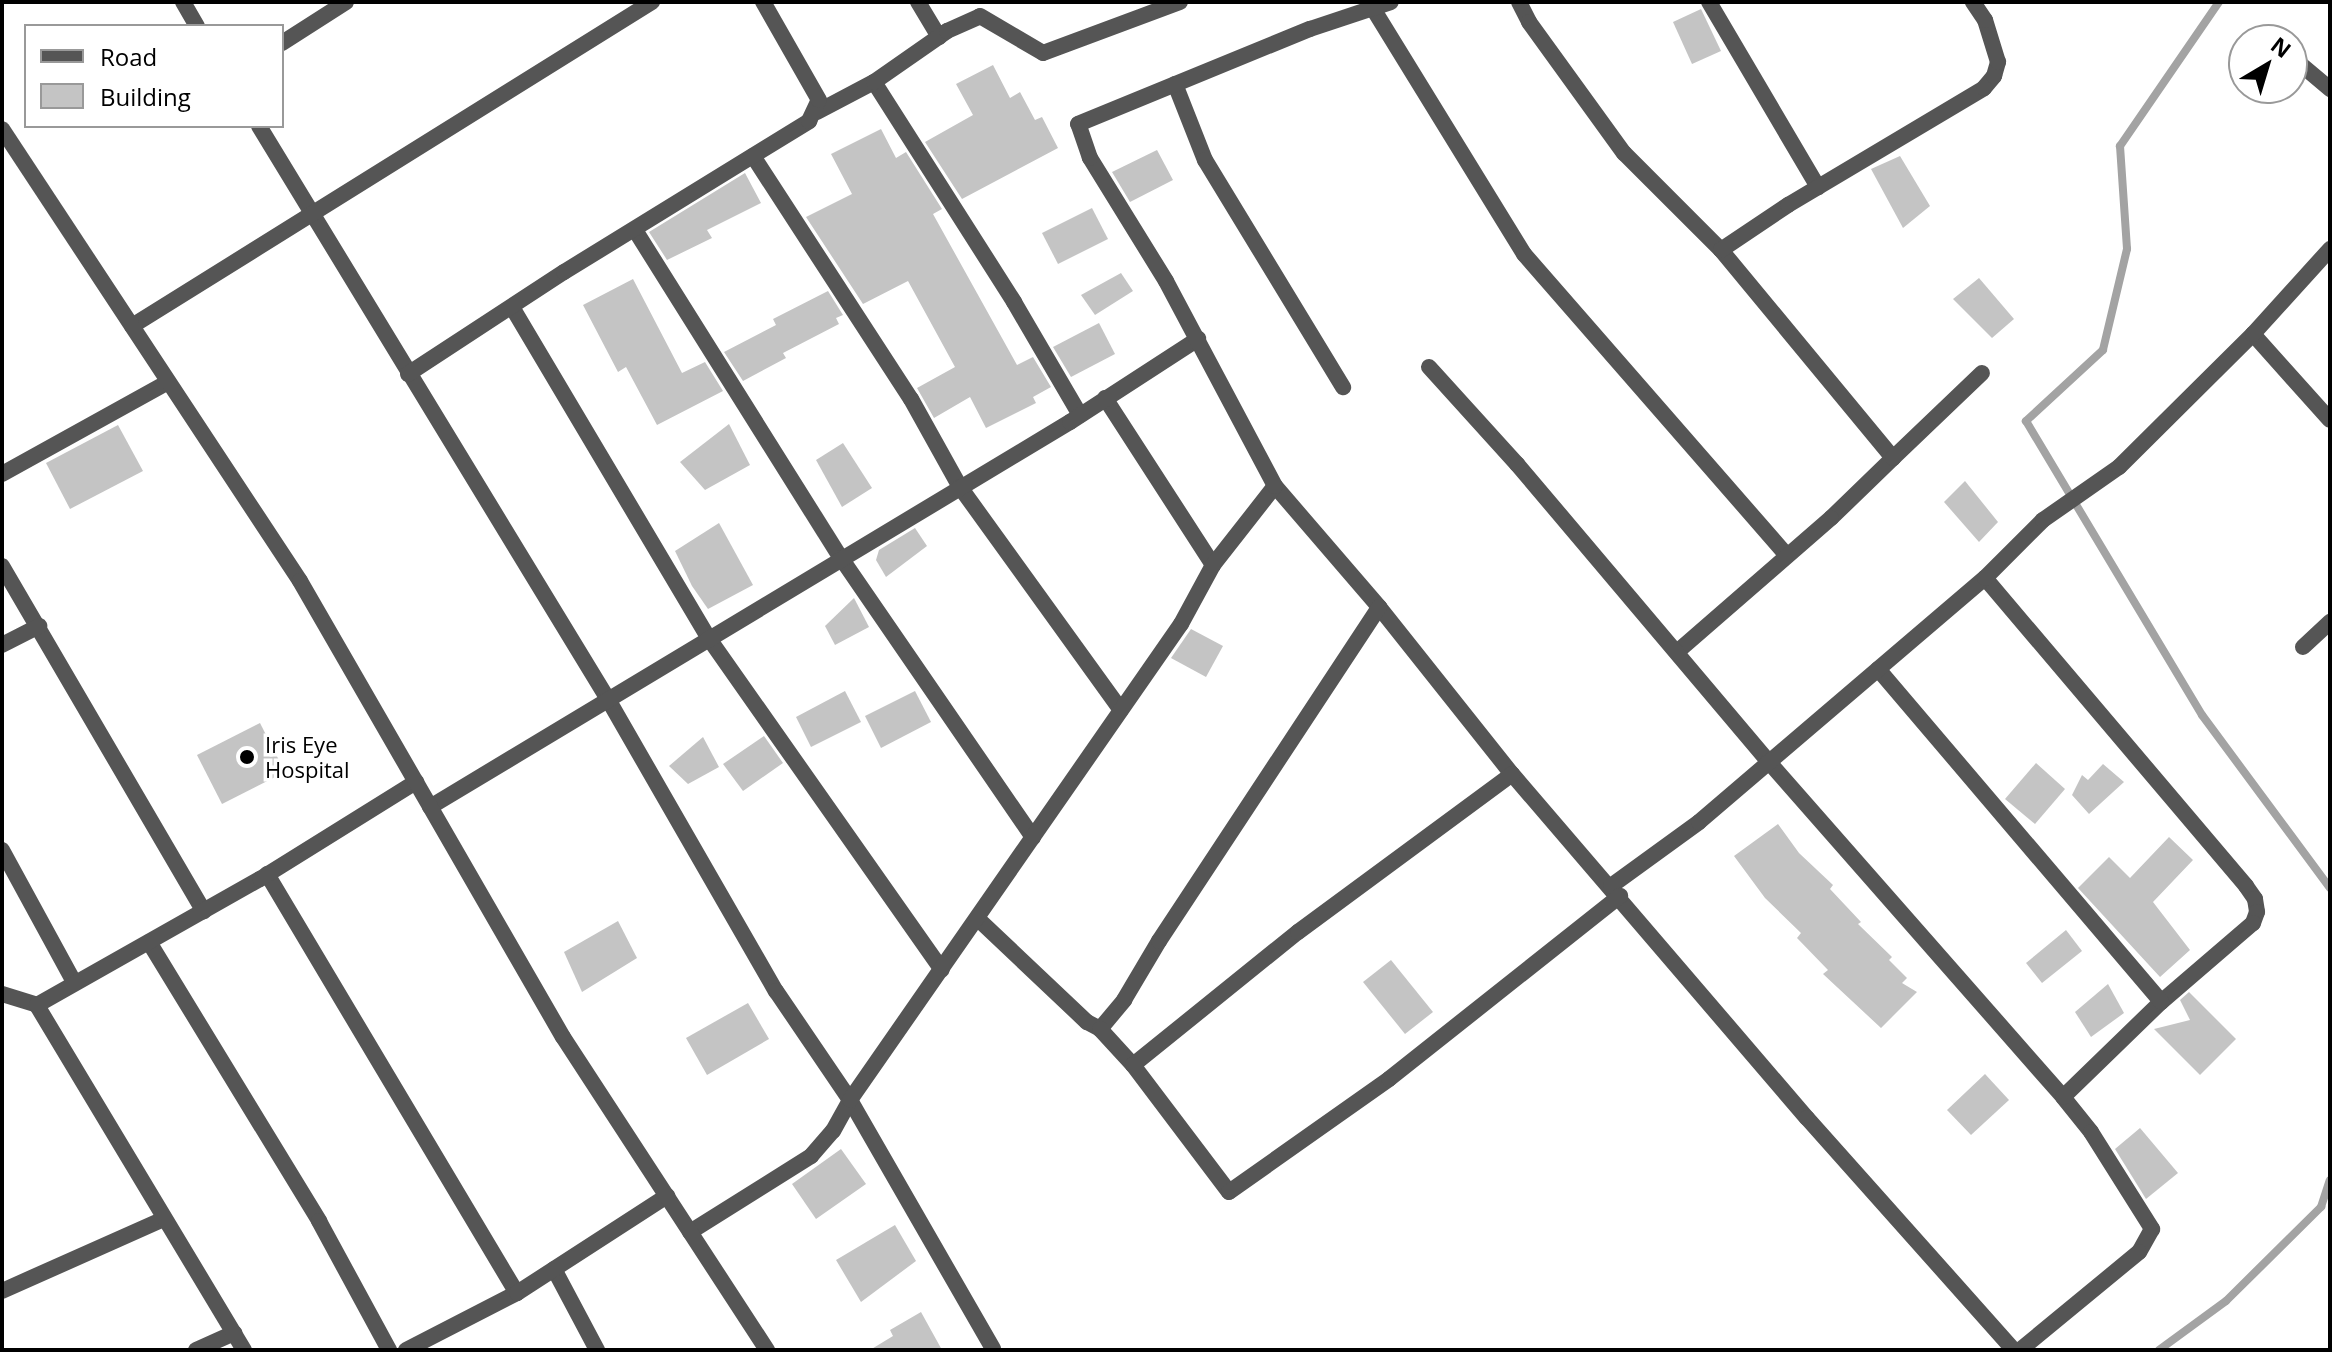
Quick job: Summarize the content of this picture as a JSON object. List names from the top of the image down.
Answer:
{
  "places": ["Iris Eye Hospital"],
  "legend": ["Road", "Building"],
  "north": "top right"
}
